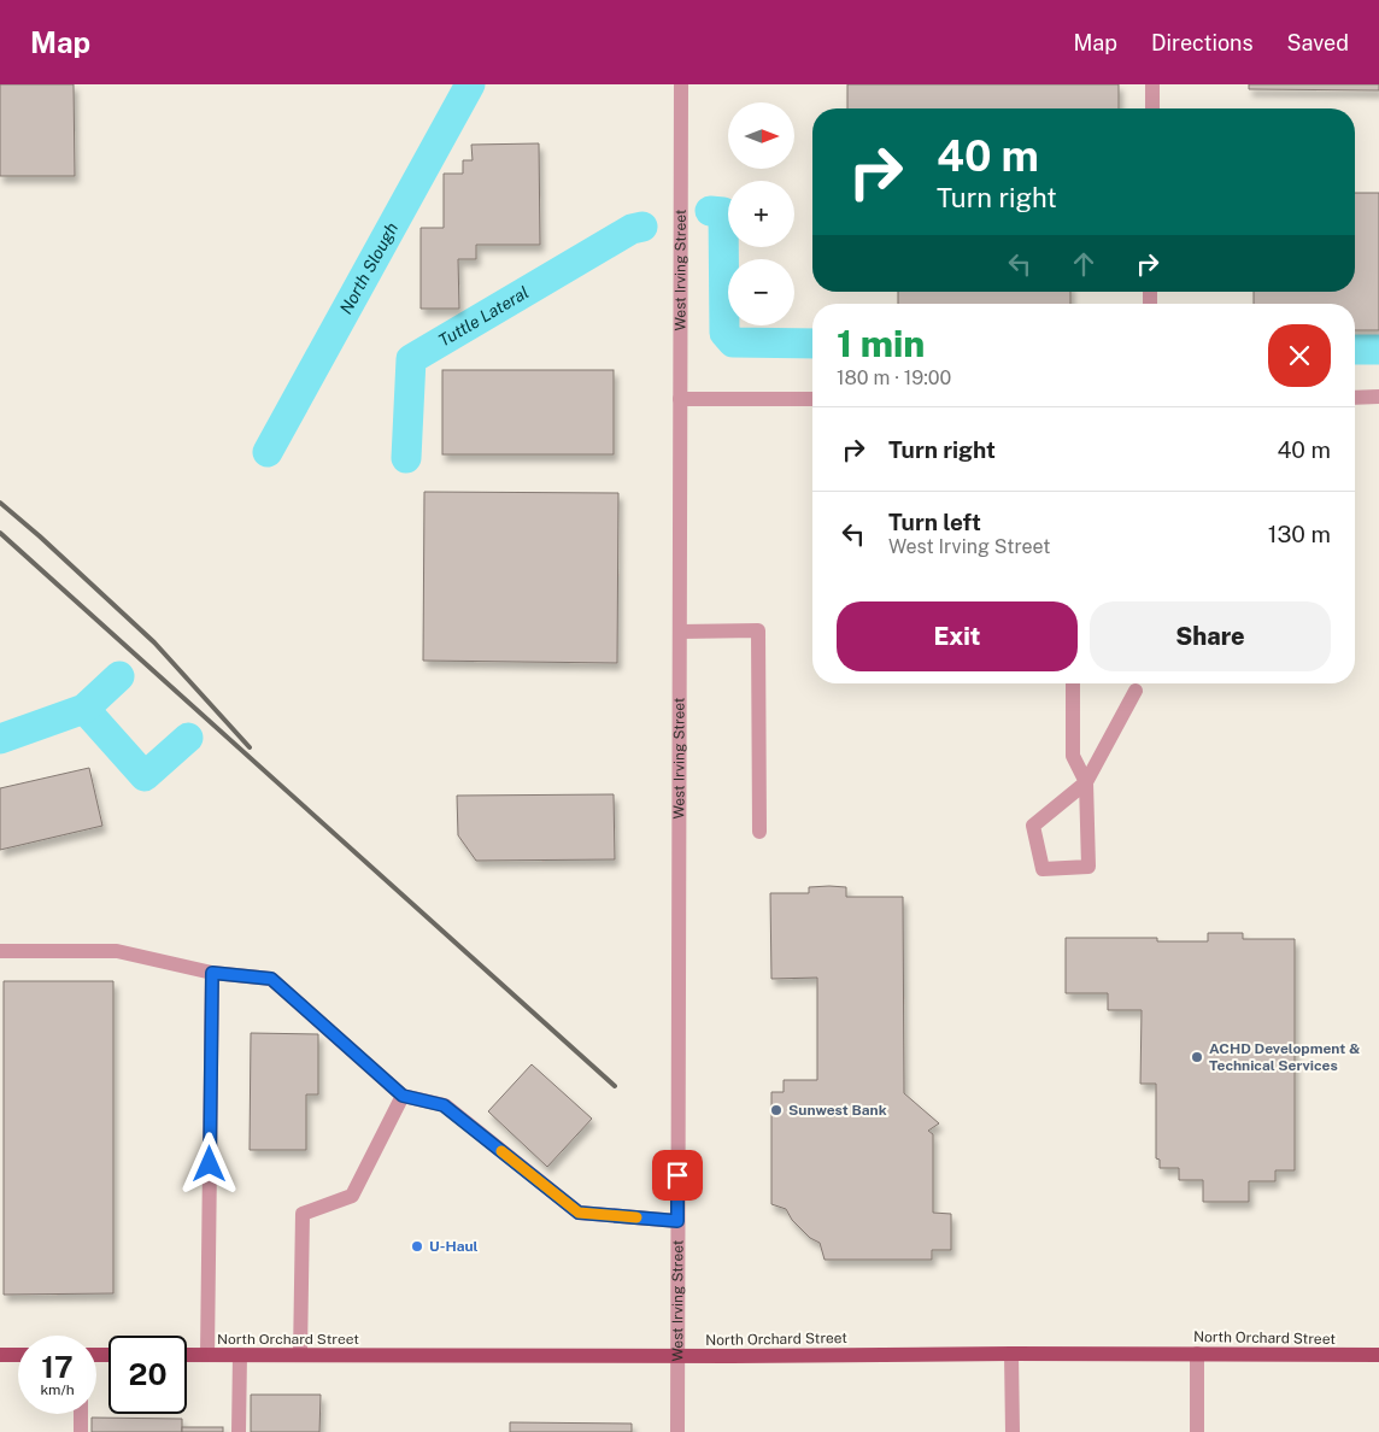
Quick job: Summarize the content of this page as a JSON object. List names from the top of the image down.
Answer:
{
  "streets": {
    "main road": ["North Orchard Street"],
    "street": ["West Irving Street"]
  },
  "crossings": [
    ["West Irving Street", "North Orchard Street"]
  ],
  "water": ["North Slough", "Tuttle Lateral"],
  "places": ["ACHD Development & Technical Services", "Sunwest Bank", "U-Haul"],
  "north": "right",
  "page": {
    "header": "Map",
    "nav": ["Map", "Directions", "Saved"],
    "map_buttons": ["+", "−"],
    "turn": ["40 m", "Turn right"],
    "heading": ["1 min", "180 m · 19:00"],
    "list": [
      {
        "name": "Turn right",
        "value": "40 m"
      },
      {
        "name": "Turn left",
        "note": "West Irving Street",
        "value": "130 m"
      }
    ],
    "buttons": ["Exit", "Share"],
    "speed": "17 km/h",
    "limit": "20"
  }
}
